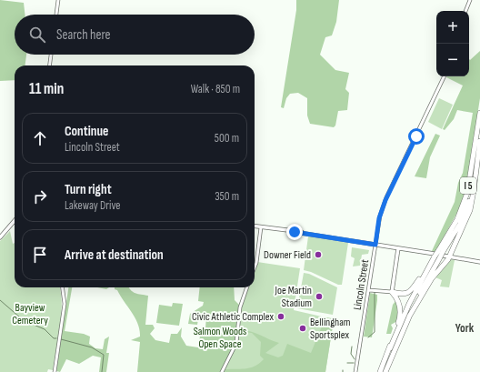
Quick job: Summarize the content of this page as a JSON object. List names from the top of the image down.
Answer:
{
  "streets": {
    "highway": ["I 5"],
    "street": ["Lincoln Street"]
  },
  "districts": ["York"],
  "parks": ["Bayview Cemetery", "Salmon Woods Open Space"],
  "places": [
    "Downer Field",
    "Joe Martin Stadium",
    "Civic Athletic Complex",
    "Bellingham Sportsplex"
  ],
  "page": {
    "map_buttons": ["+", "−"],
    "search": "Search here",
    "heading": ["11 min", "Walk · 850 m"],
    "list": [
      ["Continue", "Lincoln Street", "500 m"],
      ["Turn right", "Lakeway Drive", "350 m"],
      "Arrive at destination"
    ]
  }
}
